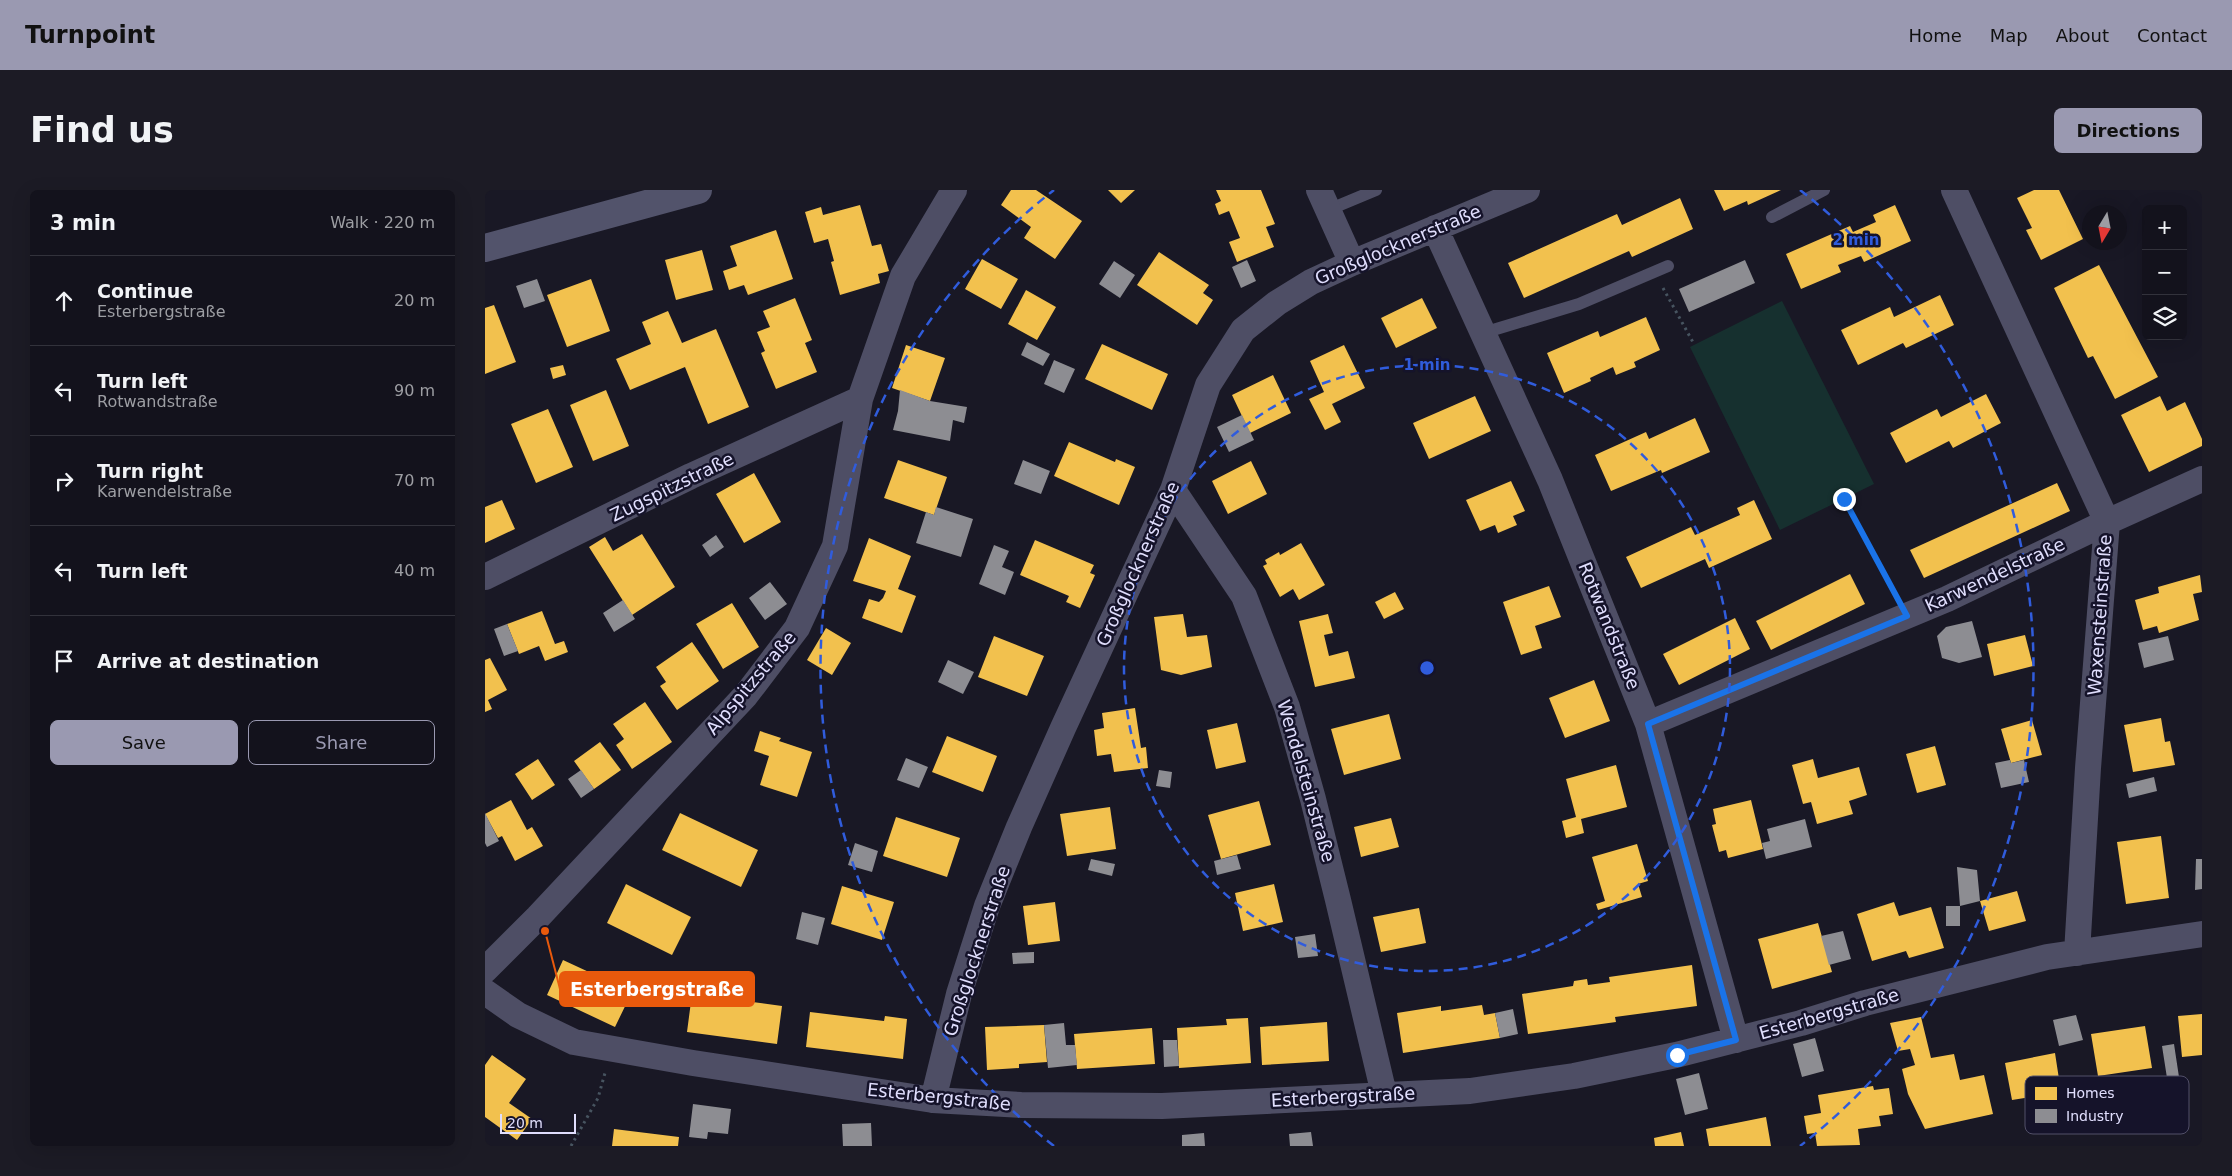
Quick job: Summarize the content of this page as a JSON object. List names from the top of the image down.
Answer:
{
  "streets": {
    "street": [
      "Großglocknerstraße",
      "Zugspitzstraße",
      "Karwendelstraße",
      "Waxensteinstraße",
      "Rotwandstraße",
      "Alpspitzstraße",
      "Wendelsteinstraße",
      "Esterbergstraße"
    ]
  },
  "crossings": [
    ["Großglocknerstraße", "Rotwandstraße"],
    ["Großglocknerstraße", "Wendelsteinstraße"],
    ["Großglocknerstraße", "Esterbergstraße"],
    ["Zugspitzstraße", "Alpspitzstraße"],
    ["Karwendelstraße", "Waxensteinstraße"],
    ["Karwendelstraße", "Rotwandstraße"],
    ["Waxensteinstraße", "Esterbergstraße"],
    ["Rotwandstraße", "Esterbergstraße"],
    ["Wendelsteinstraße", "Esterbergstraße"]
  ],
  "places": ["Esterbergstraße"],
  "legend": ["Homes", "Industry"],
  "scale_bar": "20 m",
  "north": "bottom",
  "page": {
    "header": "Turnpoint",
    "nav": [
      "Home",
      "Map",
      "About",
      "Contact"
    ],
    "buttons": [
      "Directions",
      ["Save", "Share"]
    ],
    "title": "Find us",
    "heading": ["3 min", "Walk · 220 m"],
    "map_buttons": ["+", "−"],
    "list": [
      ["Continue", "Esterbergstraße", "20 m"],
      ["Turn left", "Rotwandstraße", "90 m"],
      ["Turn right", "Karwendelstraße", "70 m"],
      ["Turn left", "40 m"],
      "Arrive at destination"
    ],
    "scale": "20 m"
  },
  "rings": ["2 min", "1 min"]
}
